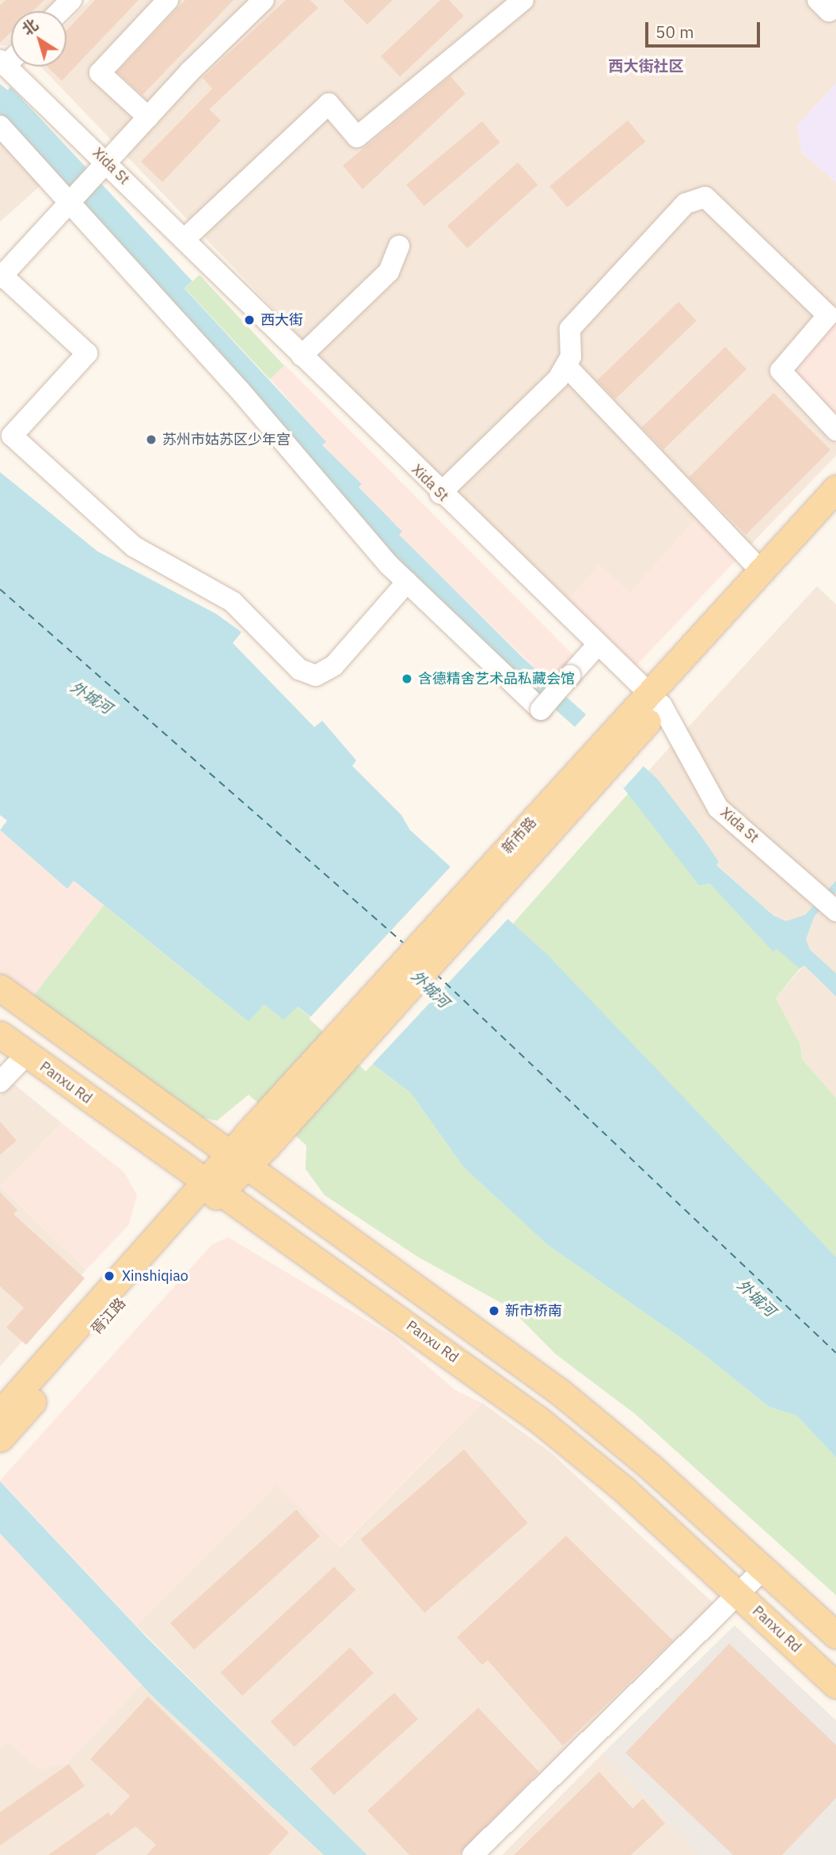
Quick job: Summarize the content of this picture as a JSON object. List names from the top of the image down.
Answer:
{
  "streets": {
    "main road": ["新市路", "Panxu Rd", "胥江路"],
    "street": ["Xida St"]
  },
  "crossings": [
    ["Xida St", "新市路"],
    ["新市路", "Panxu Rd"],
    ["新市路", "胥江路"],
    ["Panxu Rd", "胥江路"]
  ],
  "districts": ["西大街社区"],
  "water": ["外城河"],
  "places": [
    "西大街",
    "苏州市姑苏区少年宫",
    "含德精舍艺术品私藏会馆",
    "Xinshiqiao",
    "新市桥南"
  ],
  "scale_bar": "50 m",
  "north": "top left"
}
